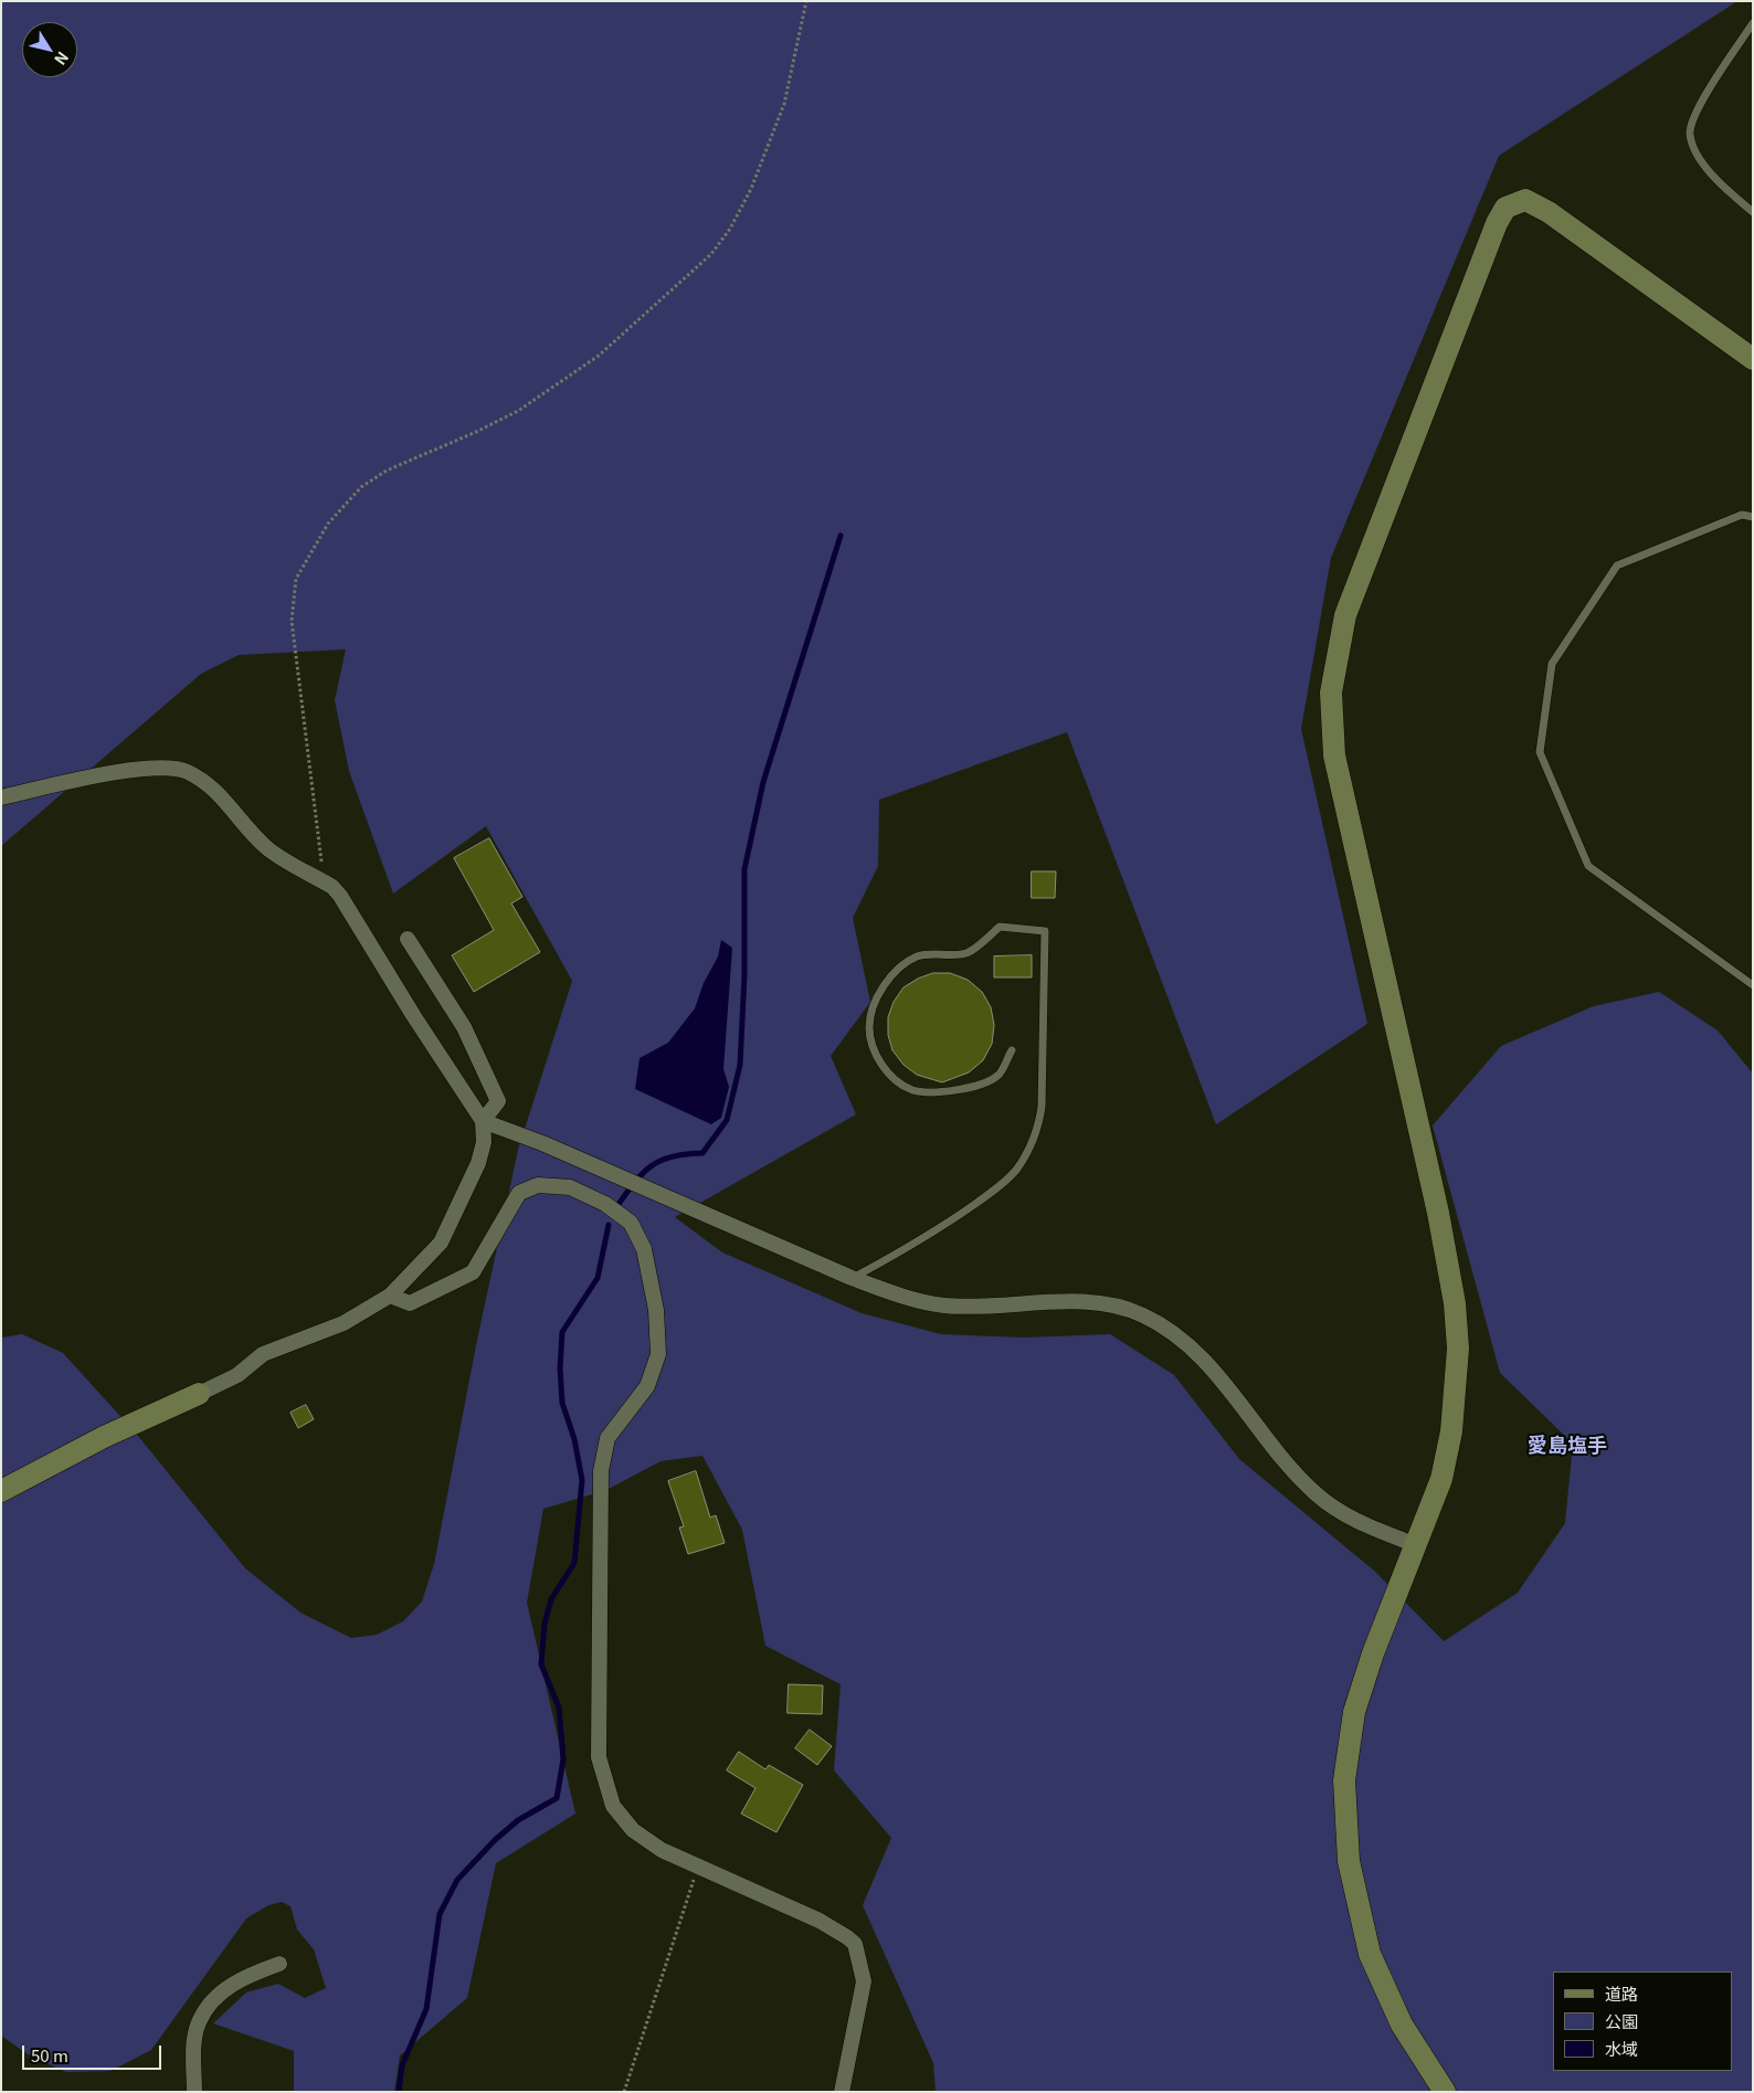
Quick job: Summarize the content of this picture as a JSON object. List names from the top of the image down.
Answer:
{
  "districts": ["愛島塩手"],
  "legend": ["道路", "公園", "水域"],
  "scale_bar": "50 m",
  "north": "bottom right"
}
